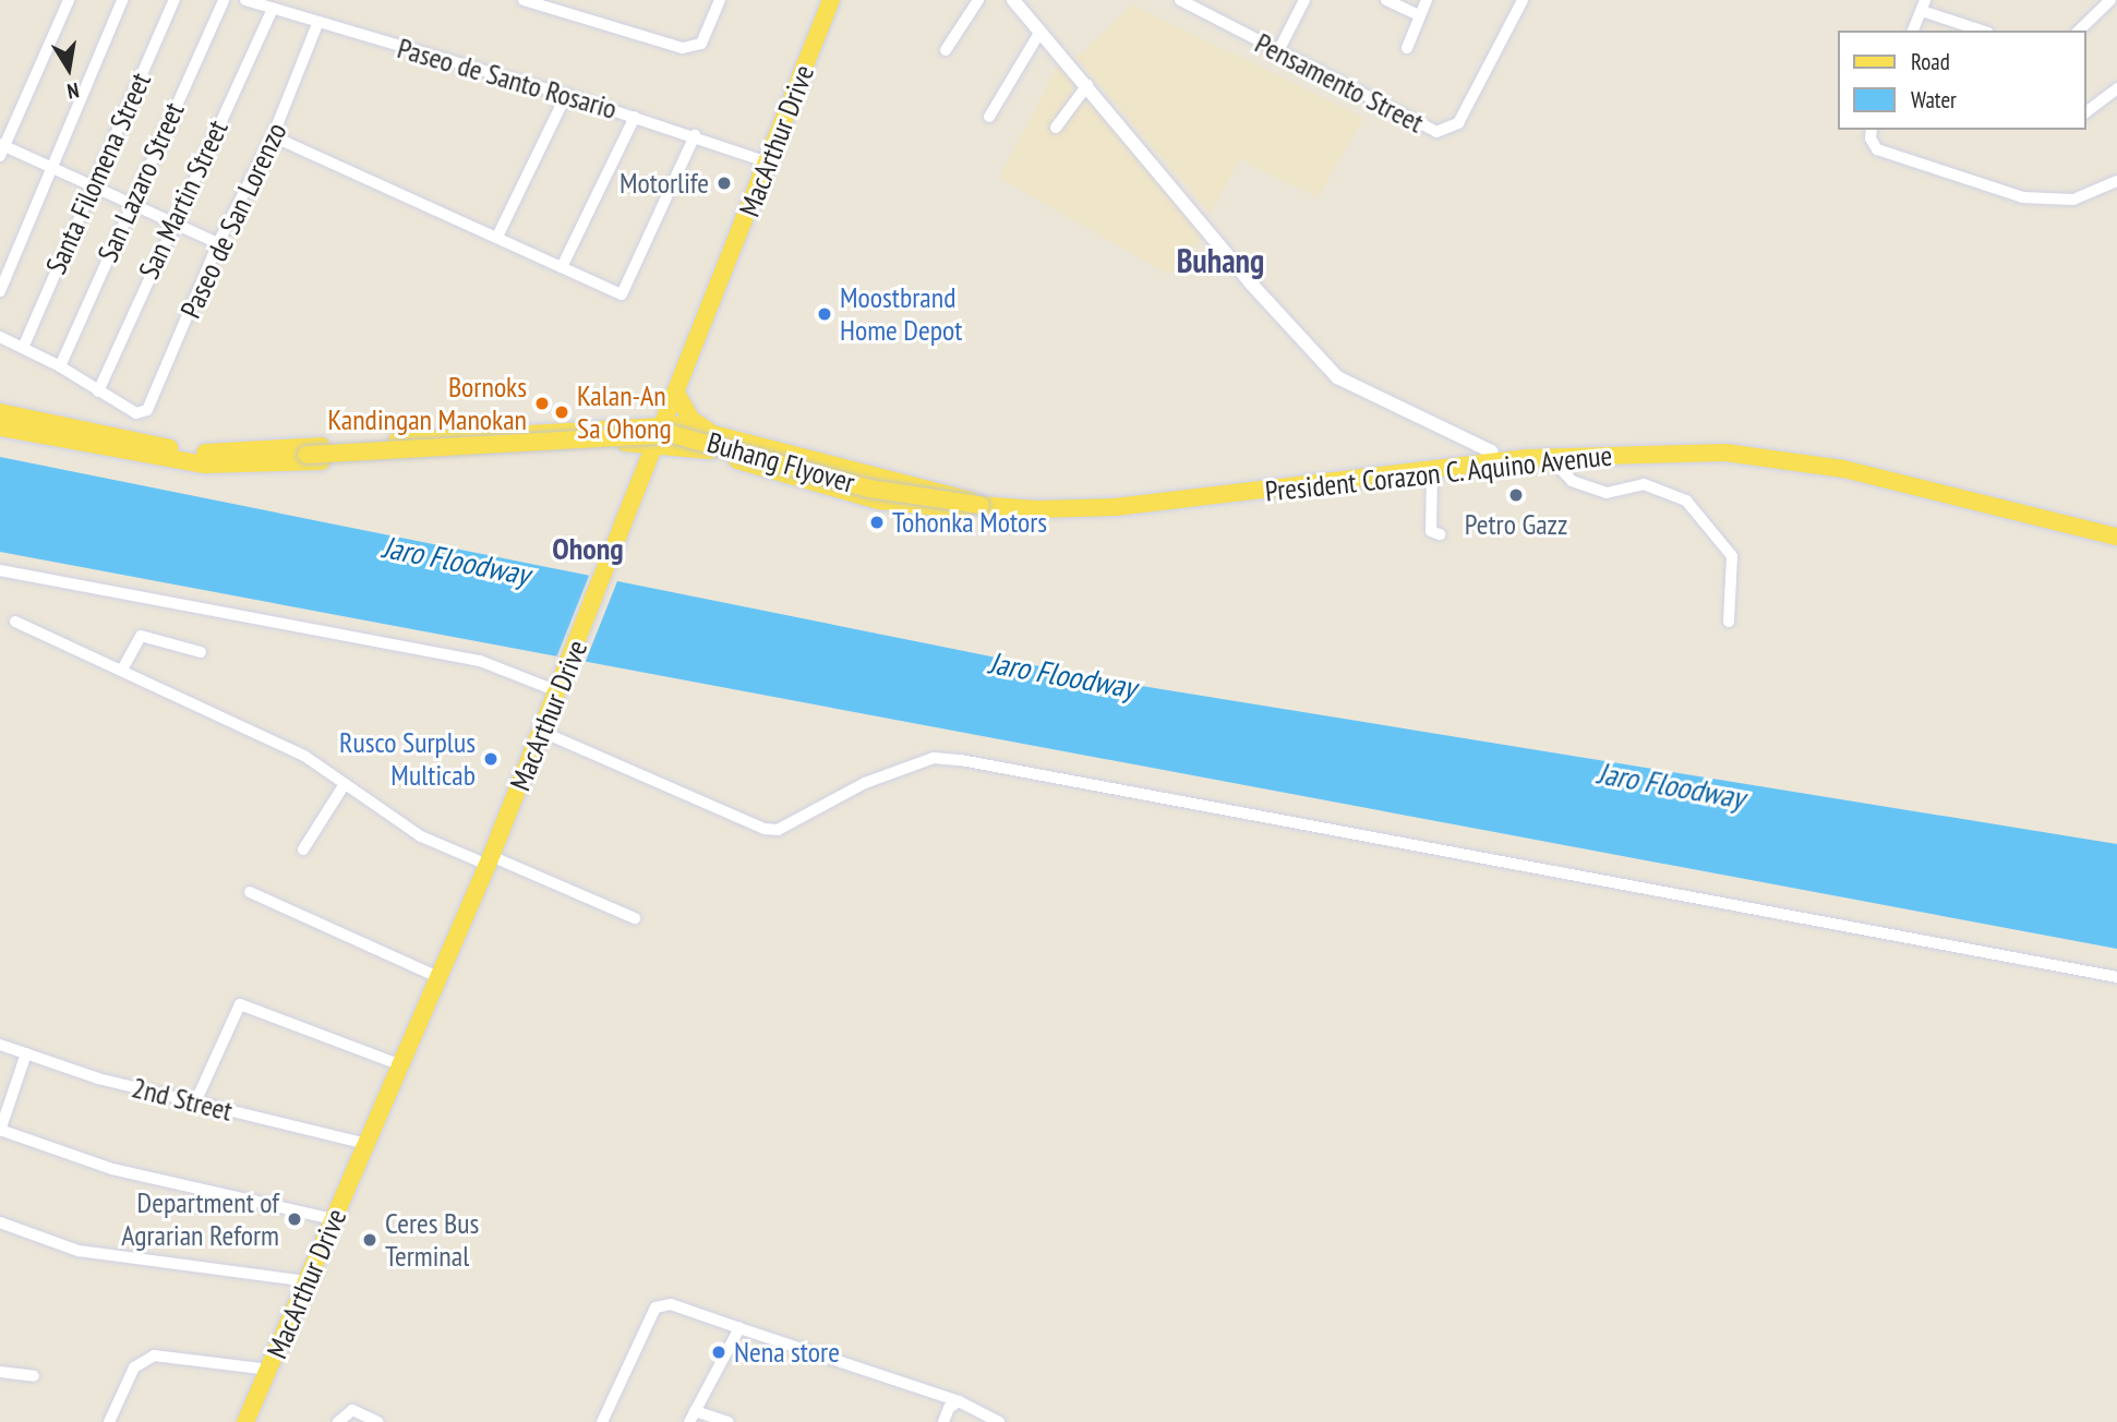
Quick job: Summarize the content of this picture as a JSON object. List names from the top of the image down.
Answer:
{
  "streets": {
    "main road": ["MacArthur Drive", "Buhang Flyover", "President Corazon C. Aquino Avenue"],
    "street": [
      "Paseo de Santo Rosario",
      "Pensamento Street",
      "Santa Filomena Street",
      "San Lazaro Street",
      "San Martin Street",
      "Paseo de San Lorenzo",
      "2nd Street"
    ]
  },
  "crossings": [
    ["Paseo de Santo Rosario", "MacArthur Drive"],
    ["Paseo de Santo Rosario", "San Martin Street"],
    ["Paseo de Santo Rosario", "Paseo de San Lorenzo"],
    ["MacArthur Drive", "President Corazon C. Aquino Avenue"],
    ["MacArthur Drive", "2nd Street"],
    ["San Martin Street", "Paseo de San Lorenzo"],
    ["Buhang Flyover", "President Corazon C. Aquino Avenue"]
  ],
  "districts": ["Buhang", "Ohong"],
  "water": ["Jaro Floodway"],
  "places": [
    "Motorlife",
    "Moostbrand Home Depot",
    "Bornoks Kandingan Manokan",
    "Kalan-An Sa Ohong",
    "Petro Gazz",
    "Tohonka Motors",
    "Rusco Surplus Multicab",
    "Department of Agrarian Reform",
    "Ceres Bus Terminal",
    "Nena store"
  ],
  "legend": ["Road", "Water"],
  "north": "bottom"
}
